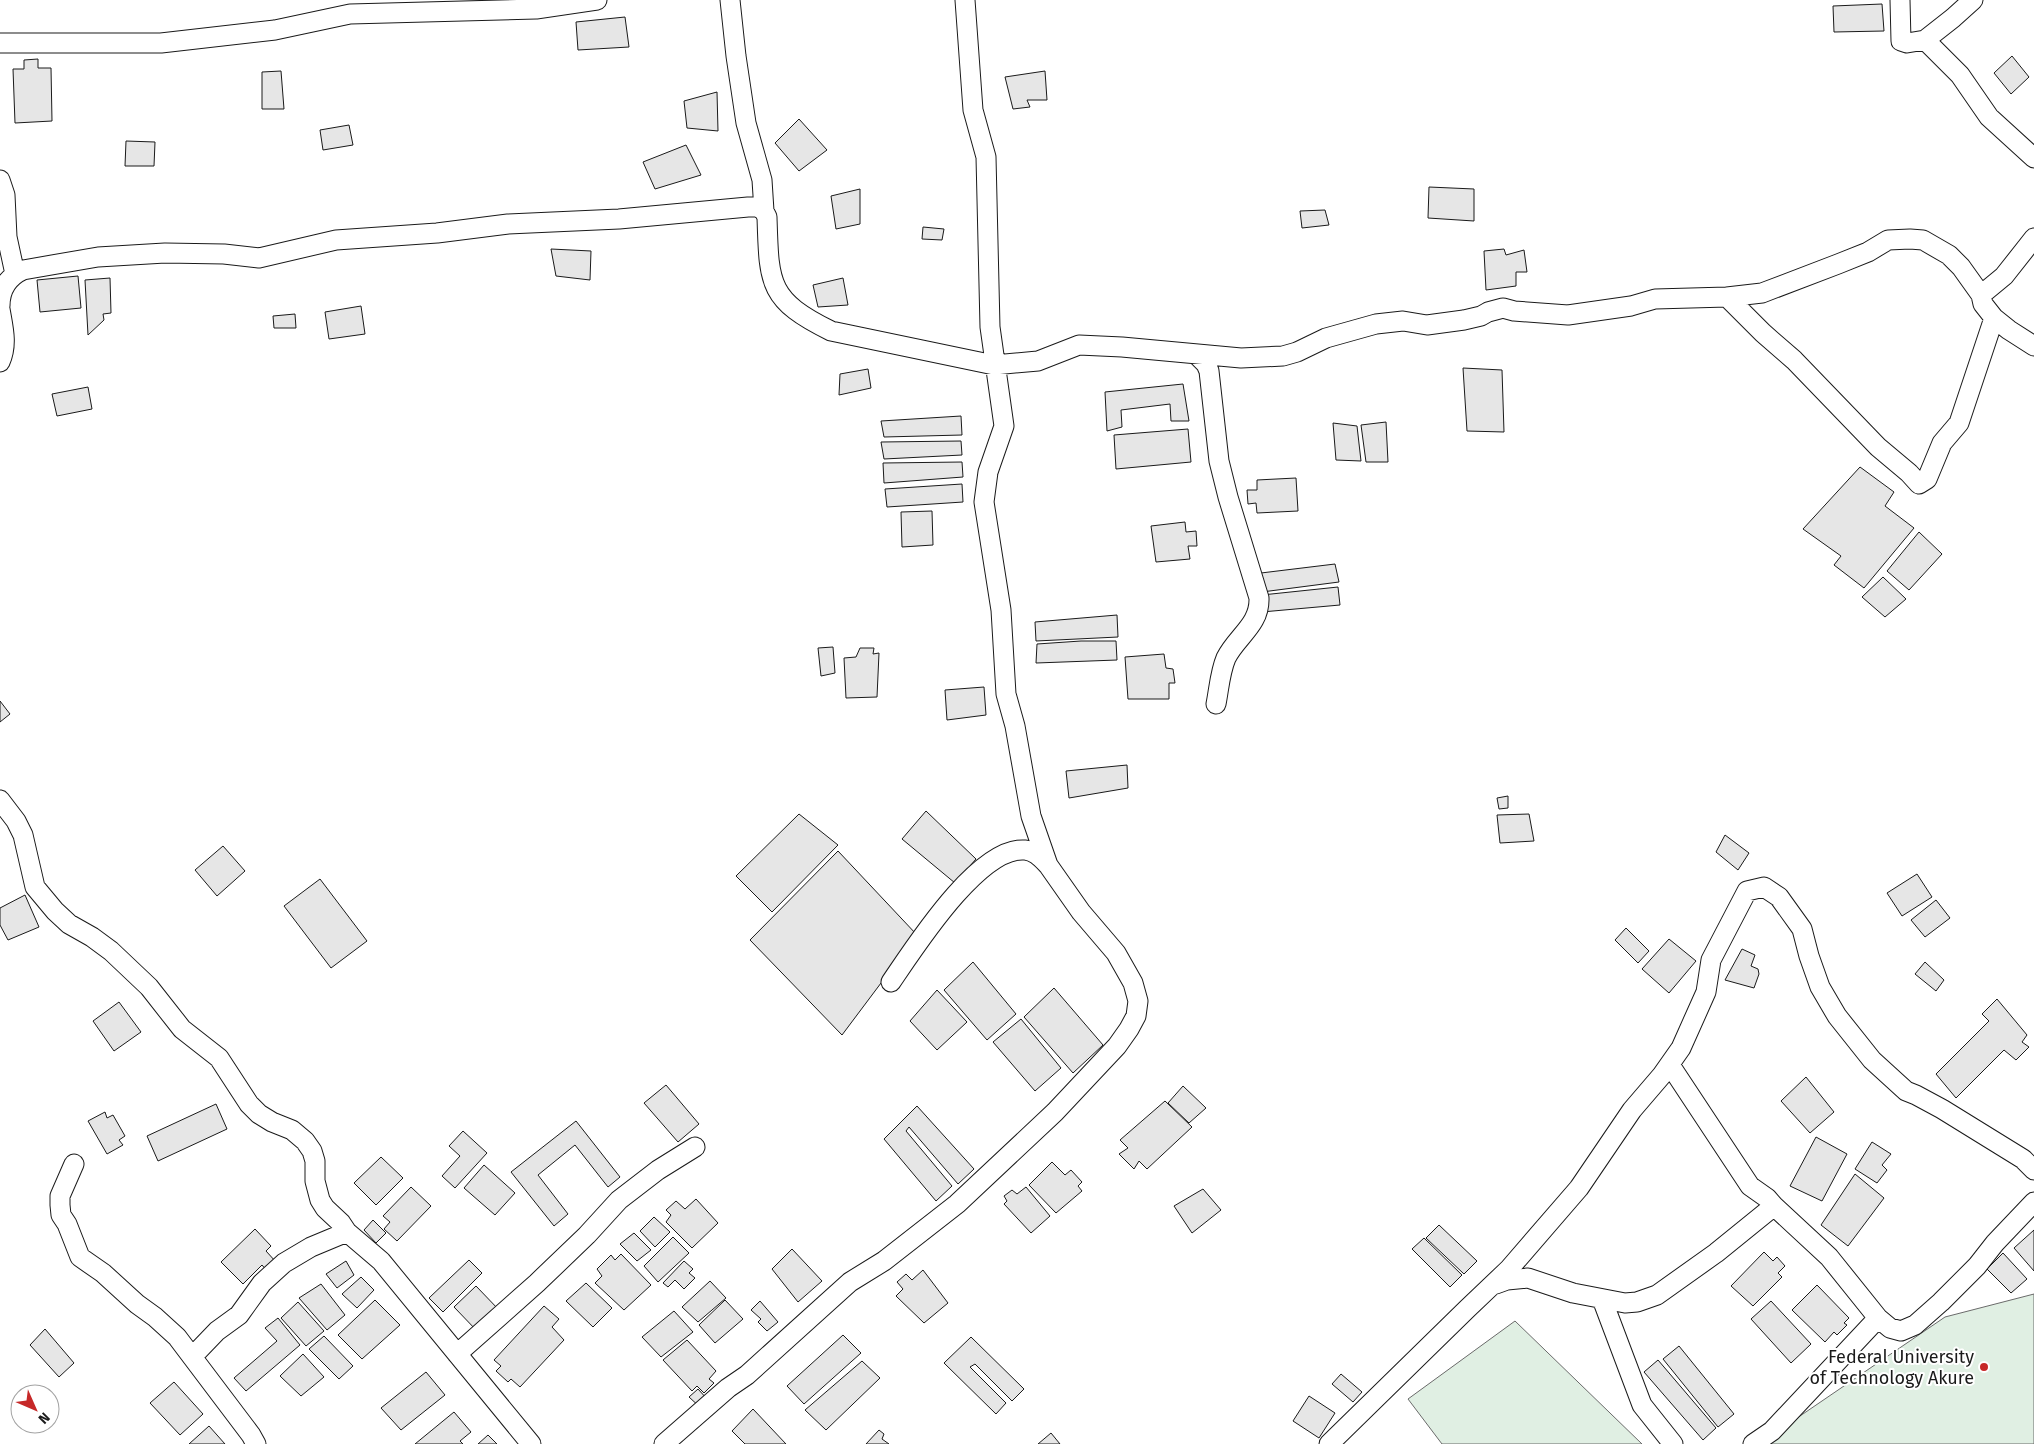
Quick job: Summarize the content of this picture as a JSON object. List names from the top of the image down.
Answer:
{
  "places": ["Federal University of Technology Akure"],
  "north": "bottom right"
}
